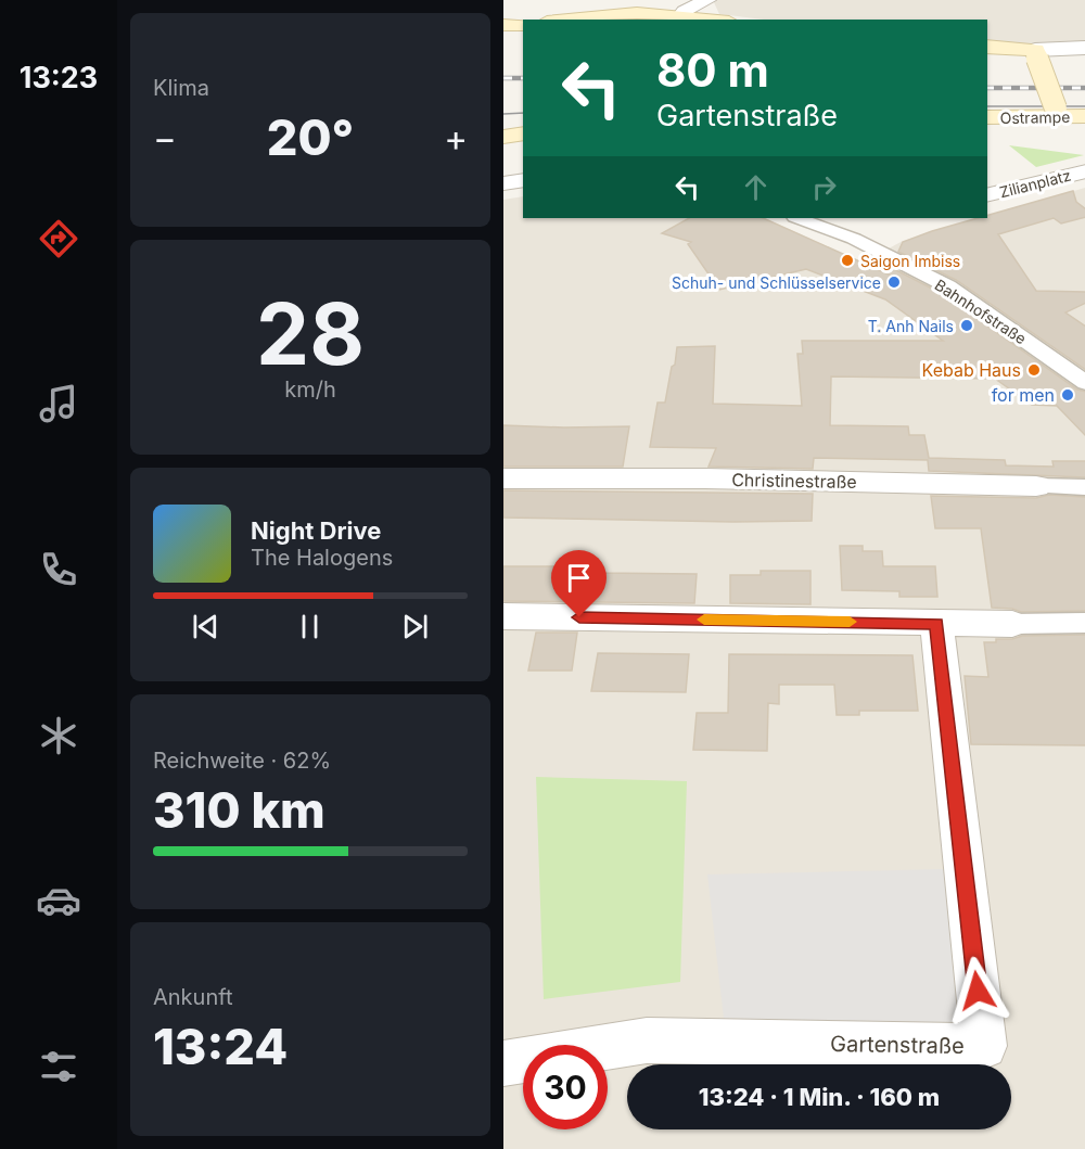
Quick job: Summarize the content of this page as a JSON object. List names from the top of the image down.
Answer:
{
  "streets": {
    "main road": ["Ostrampe"],
    "street": [
      "Zilianplatz",
      "Bahnhofstraße",
      "Christinestraße",
      "Gartenstraße"
    ]
  },
  "places": [
    "Saigon Imbiss",
    "Schuh- und Schlüsselservice",
    "T. Anh Nails",
    "Kebab Haus",
    "for men"
  ],
  "page": {
    "tabs": "13:23",
    "tile": [
      "Klima",
      ["28", "km/h"],
      ["Reichweite · 62%", "310 km"],
      ["Ankunft", "13:24"]
    ],
    "turn": ["80 m", "Gartenstraße"],
    "heat": ["−", "20°", "+"],
    "song": ["Night Drive", "The Halogens"],
    "limit": "30",
    "trip": "13:24 · 1 Min. · 160 m"
  }
}
